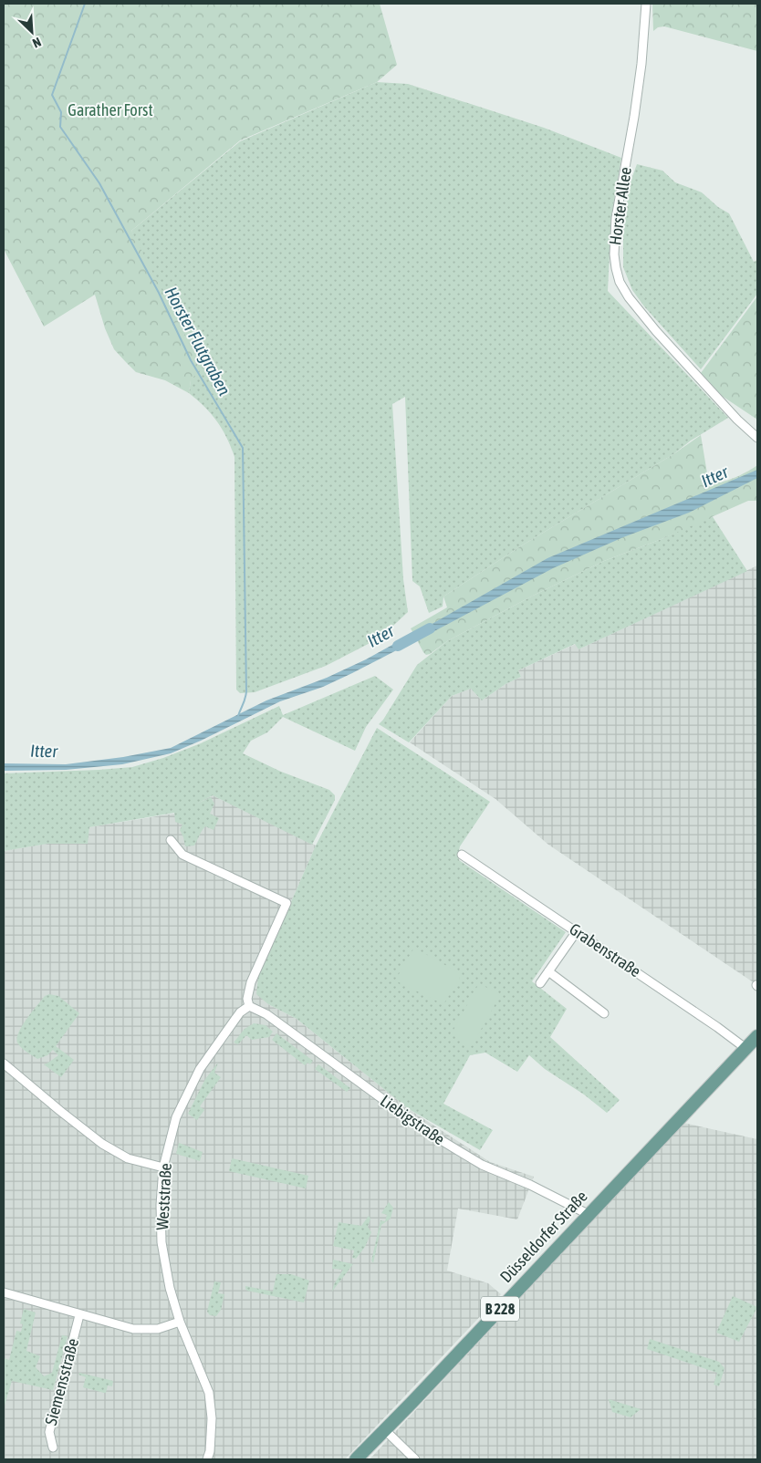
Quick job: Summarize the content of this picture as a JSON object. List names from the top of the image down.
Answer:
{
  "streets": {
    "main road": ["Düsseldorfer Straße", "B 228"],
    "street": [
      "Horster Allee",
      "Grabenstraße",
      "Liebigstraße",
      "Weststraße",
      "Siemensstraße"
    ]
  },
  "crossings": [
    ["Grabenstraße", "Düsseldorfer Straße"],
    ["Liebigstraße", "Weststraße"],
    ["Liebigstraße", "Düsseldorfer Straße"]
  ],
  "water": ["Horster Flutgraben", "Itter"],
  "parks": ["Garather Forst"],
  "north": "bottom right"
}
